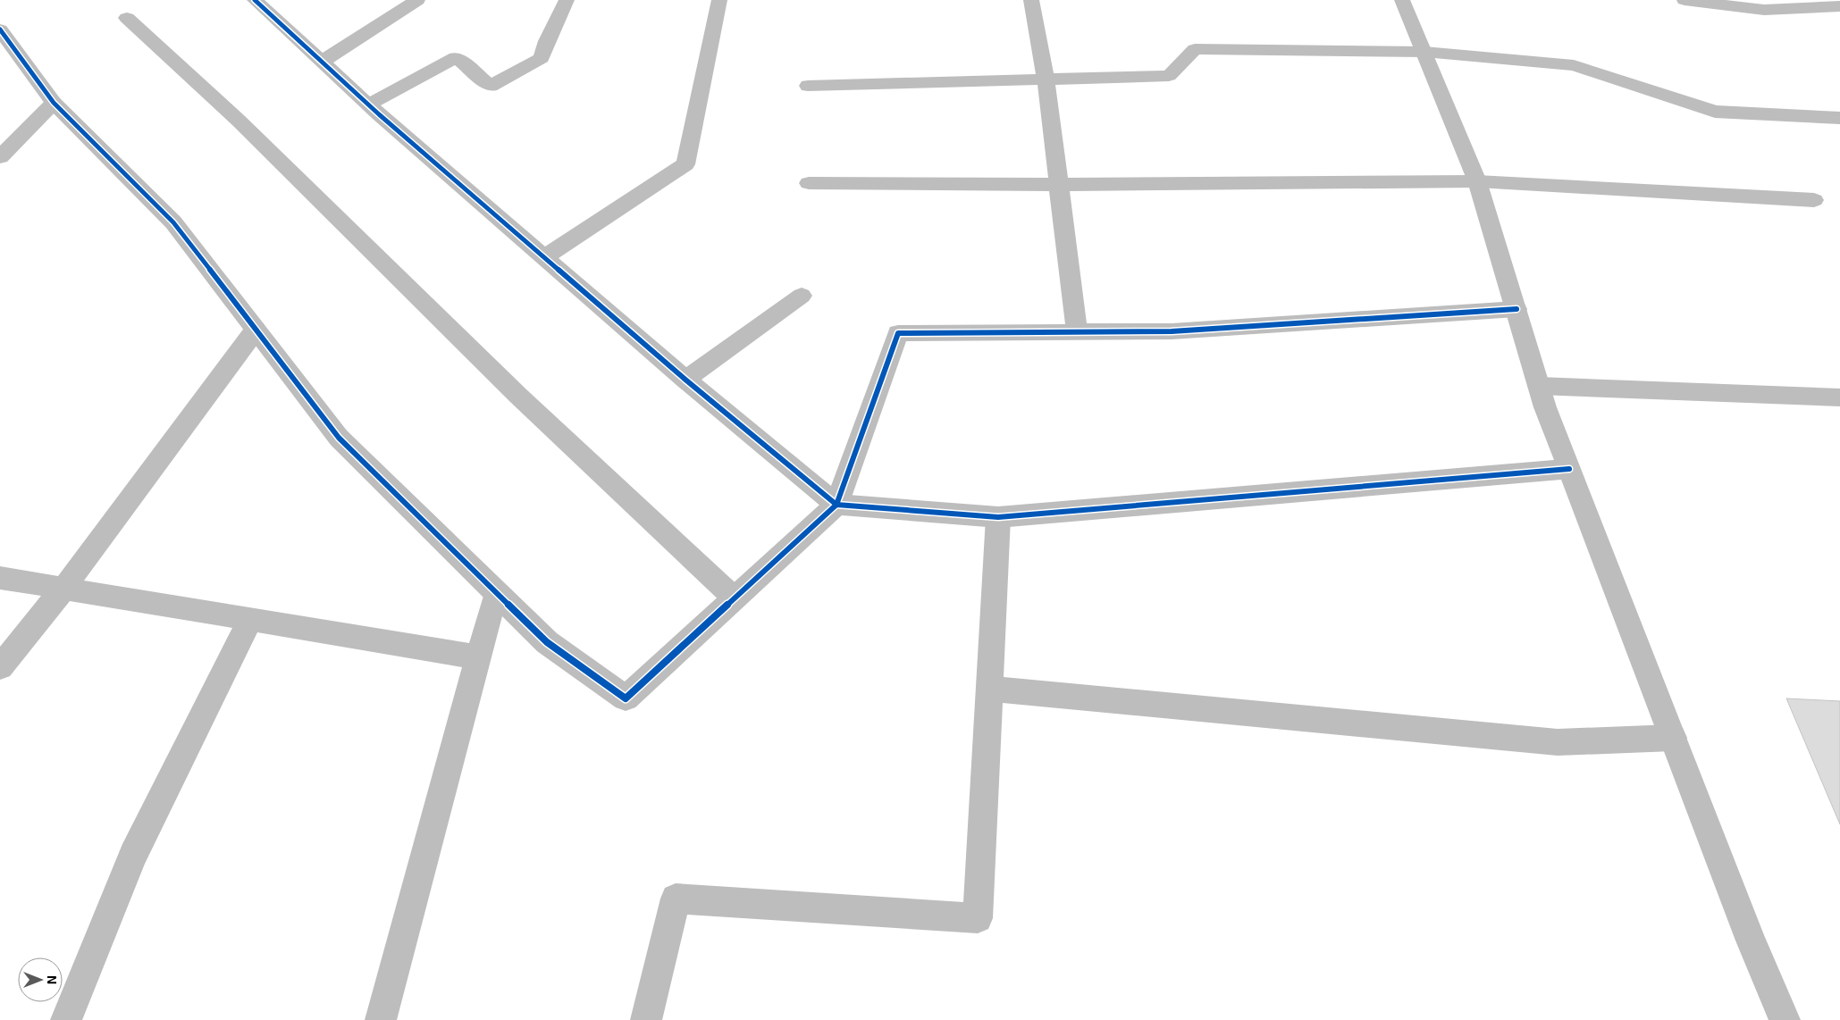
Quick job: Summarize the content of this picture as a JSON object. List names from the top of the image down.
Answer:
{
  "north": "right"
}
